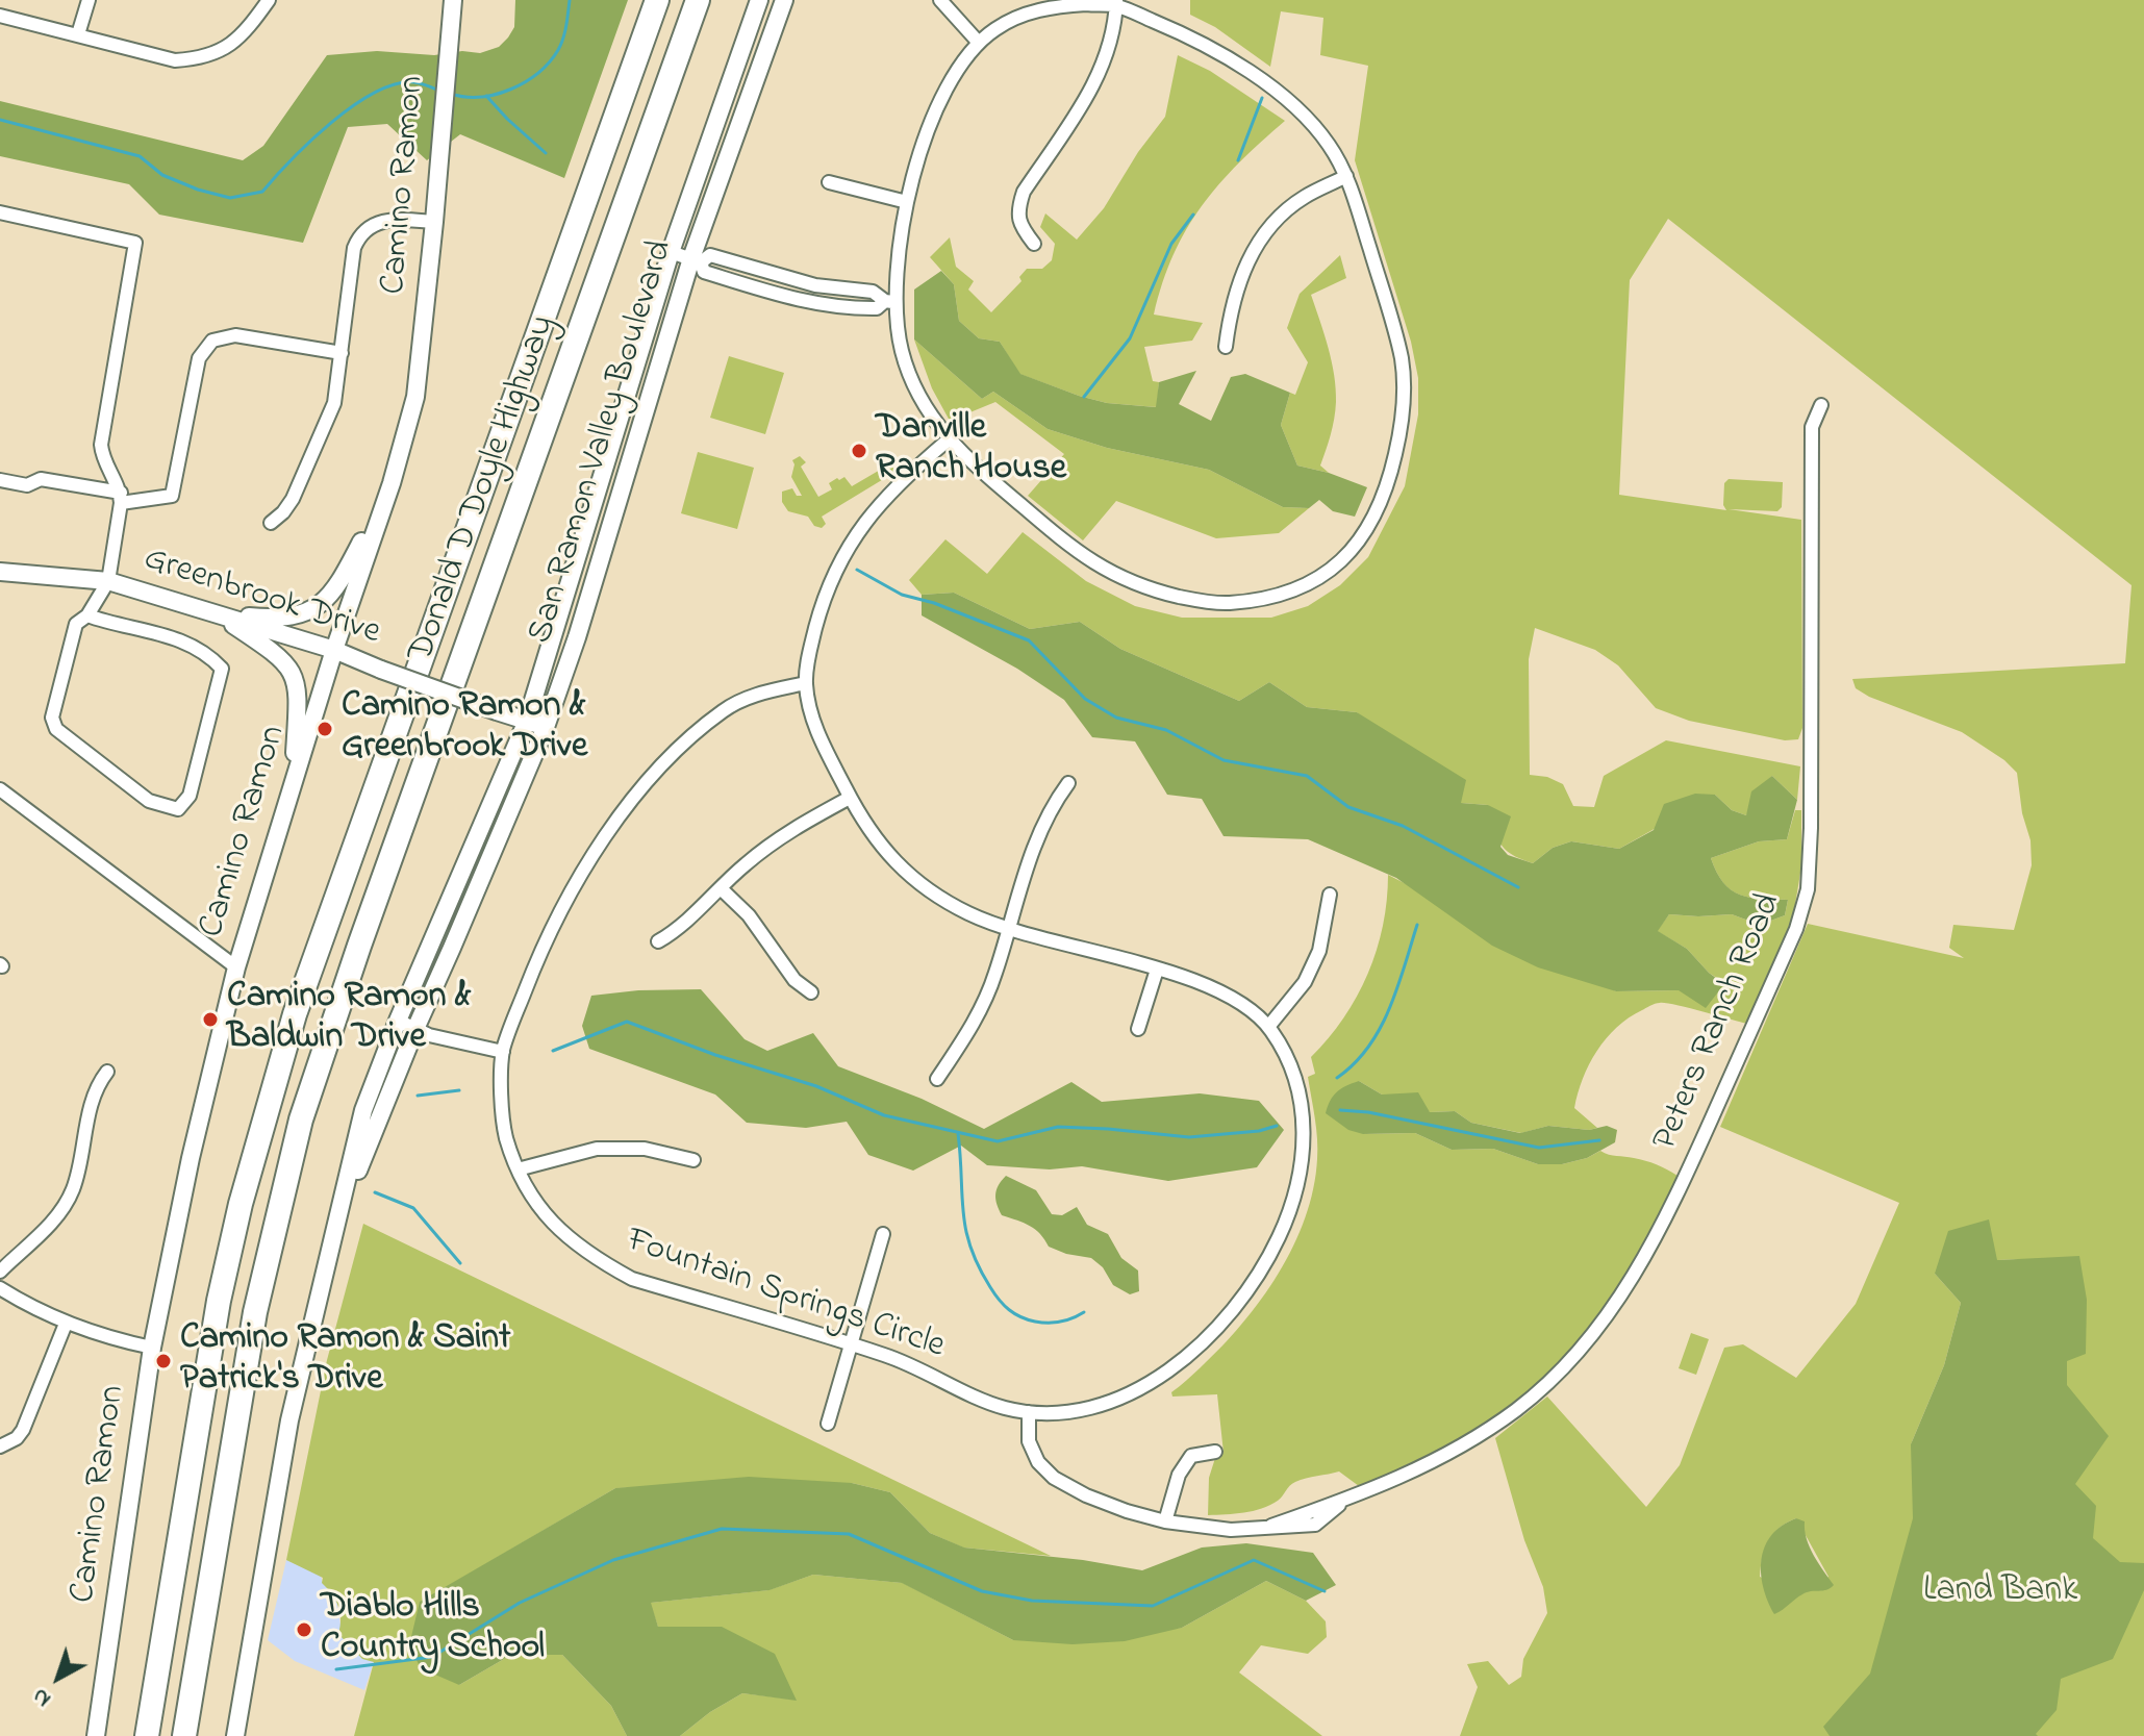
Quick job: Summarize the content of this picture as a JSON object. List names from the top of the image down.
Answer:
{
  "streets": {
    "highway": ["Donald D Doyle Highway"],
    "main road": ["Camino Ramon", "San Ramon Valley Boulevard", "Greenbrook Drive"],
    "street": ["Peters Ranch Road", "Fountain Springs Circle"]
  },
  "crossings": [
    ["Camino Ramon", "Greenbrook Drive"],
    ["San Ramon Valley Boulevard", "Greenbrook Drive"],
    ["Peters Ranch Road", "Fountain Springs Circle"]
  ],
  "parks": ["Land Bank"],
  "places": [
    "Danville Ranch House",
    "Camino Ramon & Greenbrook Drive",
    "Camino Ramon & Baldwin Drive",
    "Camino Ramon & Saint Patrick's Drive",
    "Diablo Hills Country School"
  ],
  "north": "bottom left"
}
